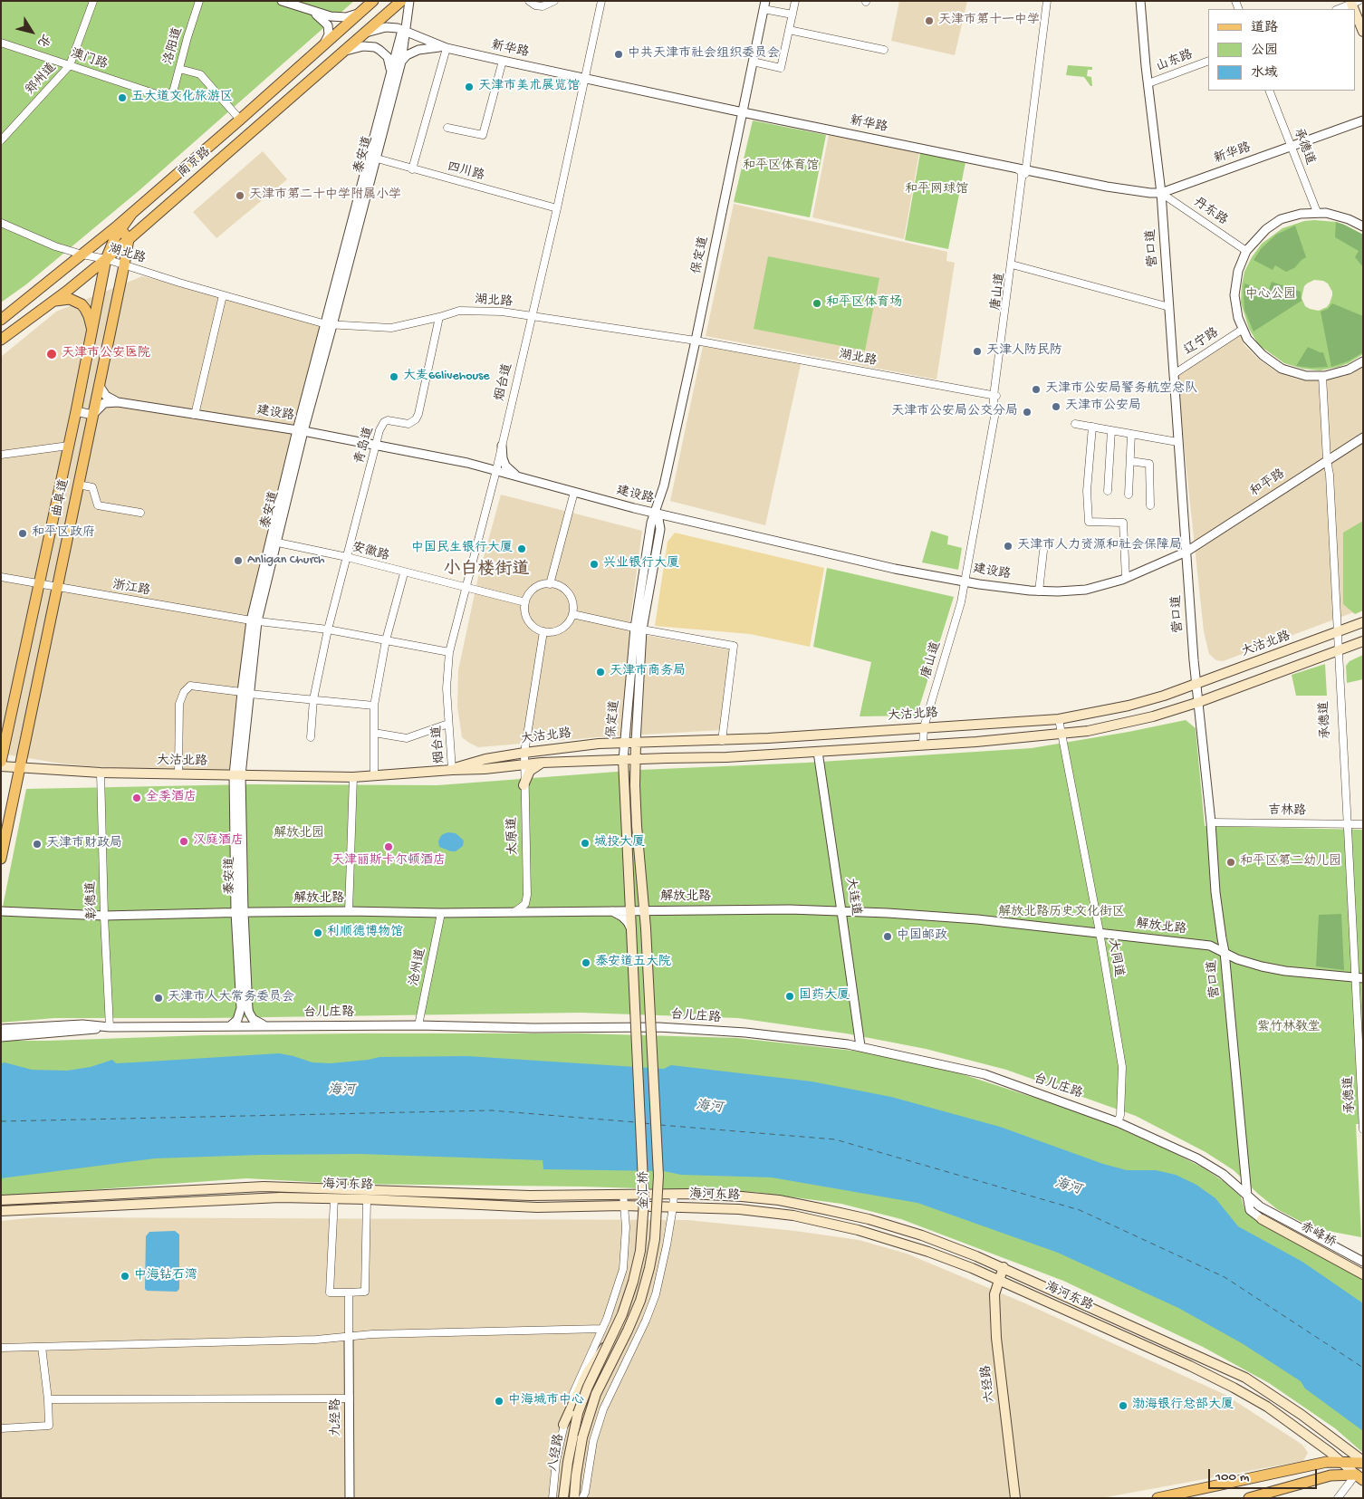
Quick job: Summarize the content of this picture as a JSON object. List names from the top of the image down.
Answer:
{
  "streets": {
    "main road": [
      "南京路",
      "保定道",
      "曲阜道",
      "大沽北路",
      "海河东路",
      "金汇桥",
      "赤峰桥",
      "六经路",
      "八经路"
    ],
    "street": [
      "洛阳道",
      "新华路",
      "澳门路",
      "山东路",
      "郑州道",
      "承德道",
      "泰安道",
      "四川路",
      "丹东路",
      "营口道",
      "湖北路",
      "唐山道",
      "辽宁路",
      "烟台道",
      "建设路",
      "青岛道",
      "和平路",
      "安徽路",
      "浙江路",
      "吉林路",
      "太原道",
      "大连道",
      "解放北路",
      "彰德道",
      "大同道",
      "沧州道",
      "台儿庄路",
      "九经路"
    ]
  },
  "crossings": [
    ["洛阳道", "澳门路"],
    ["新华路", "承德道"],
    ["新华路", "泰安道"],
    ["新华路", "南京路"],
    ["新华路", "丹东路"],
    ["新华路", "营口道"],
    ["新华路", "保定道"],
    ["新华路", "唐山道"],
    ["新华路", "烟台道"],
    ["澳门路", "郑州道"],
    ["山东路", "营口道"],
    ["承德道", "和平路"],
    ["承德道", "大沽北路"],
    ["承德道", "吉林路"],
    ["承德道", "解放北路"],
    ["泰安道", "四川路"],
    ["泰安道", "湖北路"],
    ["泰安道", "建设路"],
    ["泰安道", "安徽路"],
    ["泰安道", "浙江路"],
    ["泰安道", "大沽北路"],
    ["泰安道", "解放北路"],
    ["泰安道", "台儿庄路"],
    ["南京路", "湖北路"],
    ["南京路", "曲阜道"],
    ["四川路", "烟台道"],
    ["丹东路", "营口道"],
    ["营口道", "辽宁路"],
    ["营口道", "建设路"],
    ["营口道", "和平路"],
    ["营口道", "大沽北路"],
    ["营口道", "吉林路"],
    ["营口道", "解放北路"],
    ["营口道", "台儿庄路"],
    ["营口道", "赤峰桥"],
    ["湖北路", "保定道"],
    ["湖北路", "唐山道"],
    ["湖北路", "烟台道"],
    ["湖北路", "青岛道"],
    ["湖北路", "曲阜道"],
    ["保定道", "建设路"],
    ["保定道", "大沽北路"],
    ["保定道", "解放北路"],
    ["保定道", "金汇桥"],
    ["唐山道", "建设路"],
    ["唐山道", "大沽北路"],
    ["烟台道", "建设路"],
    ["烟台道", "安徽路"],
    ["烟台道", "浙江路"],
    ["烟台道", "大沽北路"],
    ["建设路", "青岛道"],
    ["建设路", "和平路"],
    ["建设路", "曲阜道"],
    ["青岛道", "安徽路"],
    ["青岛道", "浙江路"],
    ["曲阜道", "浙江路"],
    ["曲阜道", "大沽北路"],
    ["安徽路", "太原道"],
    ["大沽北路", "太原道"],
    ["大沽北路", "大连道"],
    ["大沽北路", "彰德道"],
    ["大沽北路", "大同道"],
    ["太原道", "解放北路"],
    ["大连道", "解放北路"],
    ["大连道", "台儿庄路"],
    ["解放北路", "彰德道"],
    ["解放北路", "大同道"],
    ["解放北路", "沧州道"],
    ["解放北路", "金汇桥"],
    ["彰德道", "台儿庄路"],
    ["大同道", "台儿庄路"],
    ["沧州道", "台儿庄路"],
    ["海河东路", "六经路"],
    ["金汇桥", "八经路"]
  ],
  "districts": ["小白楼街道"],
  "water": ["海河"],
  "parks": [
    "和平区体育馆",
    "和平网球馆",
    "中心公园",
    "解放北园",
    "解放北路历史文化街区",
    "紫竹林教堂"
  ],
  "places": [
    "天津市第十一中学",
    "中共天津市社会组织委员会",
    "天津市美术展览馆",
    "五大道文化旅游区",
    "天津市第二十中学附属小学",
    "和平区体育场",
    "天津人防民防",
    "天津市公安医院",
    "大麦66livehouse",
    "天津市公安局警务航空总队",
    "天津市公安局",
    "天津市公安局公交分局",
    "和平区政府",
    "天津市人力资源和社会保障局",
    "中国民生银行大厦",
    "Anligan Church",
    "兴业银行大厦",
    "天津市商务局",
    "全季酒店",
    "汉庭酒店",
    "城投大厦",
    "天津市财政局",
    "天津丽斯卡尔顿酒店",
    "和平区第二幼儿园",
    "利顺德博物馆",
    "中国邮政",
    "泰安道五大院",
    "国药大厦",
    "天津市人大常务委员会",
    "中海钻石湾",
    "中海城市中心",
    "渤海银行总部大厦"
  ],
  "legend": ["道路", "公园", "水域"],
  "scale_bar": "100 m",
  "north": "bottom right"
}
